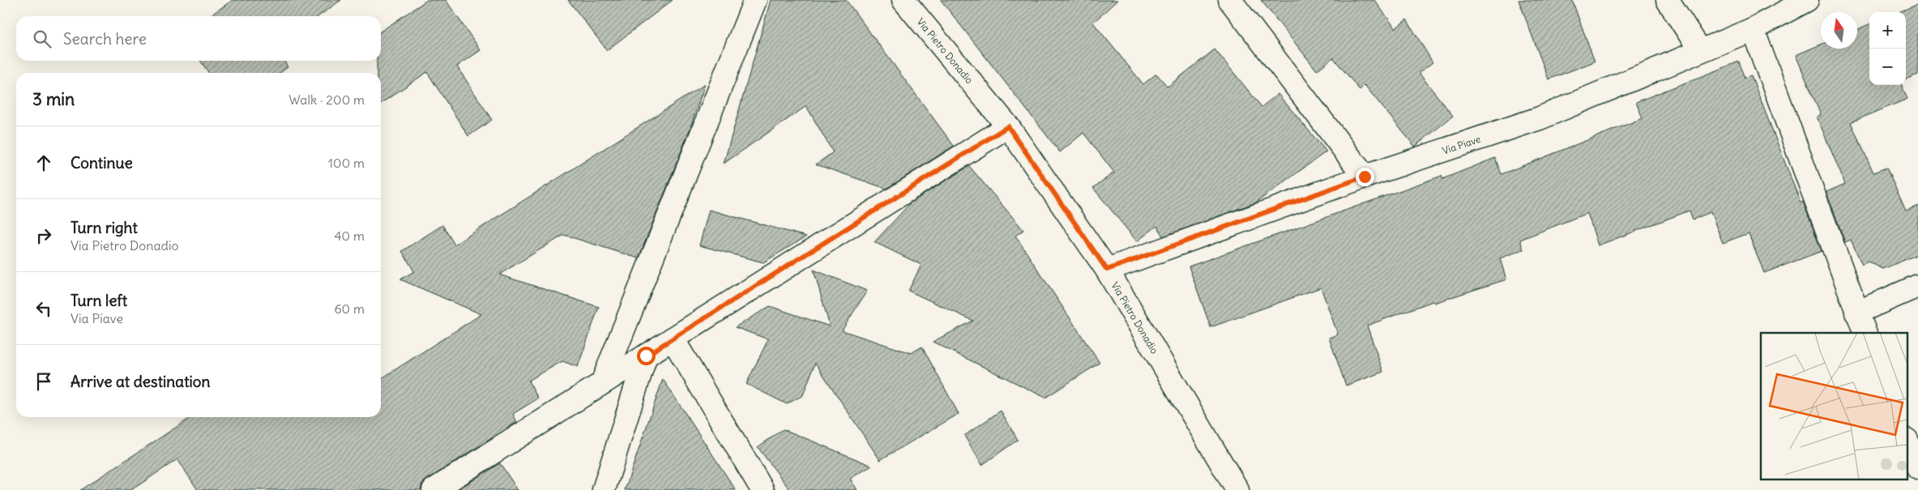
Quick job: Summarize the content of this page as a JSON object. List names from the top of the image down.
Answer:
{
  "streets": {
    "street": ["Via Pietro Donadio", "Via Piave"]
  },
  "crossings": [
    ["Via Pietro Donadio", "Via Piave"]
  ],
  "north": "top",
  "page": {
    "map_buttons": ["+", "−"],
    "search": "Search here",
    "heading": ["3 min", "Walk · 200 m"],
    "list": [
      ["Continue", "100 m"],
      ["Turn right", "Via Pietro Donadio", "40 m"],
      ["Turn left", "Via Piave", "60 m"],
      "Arrive at destination"
    ]
  }
}
